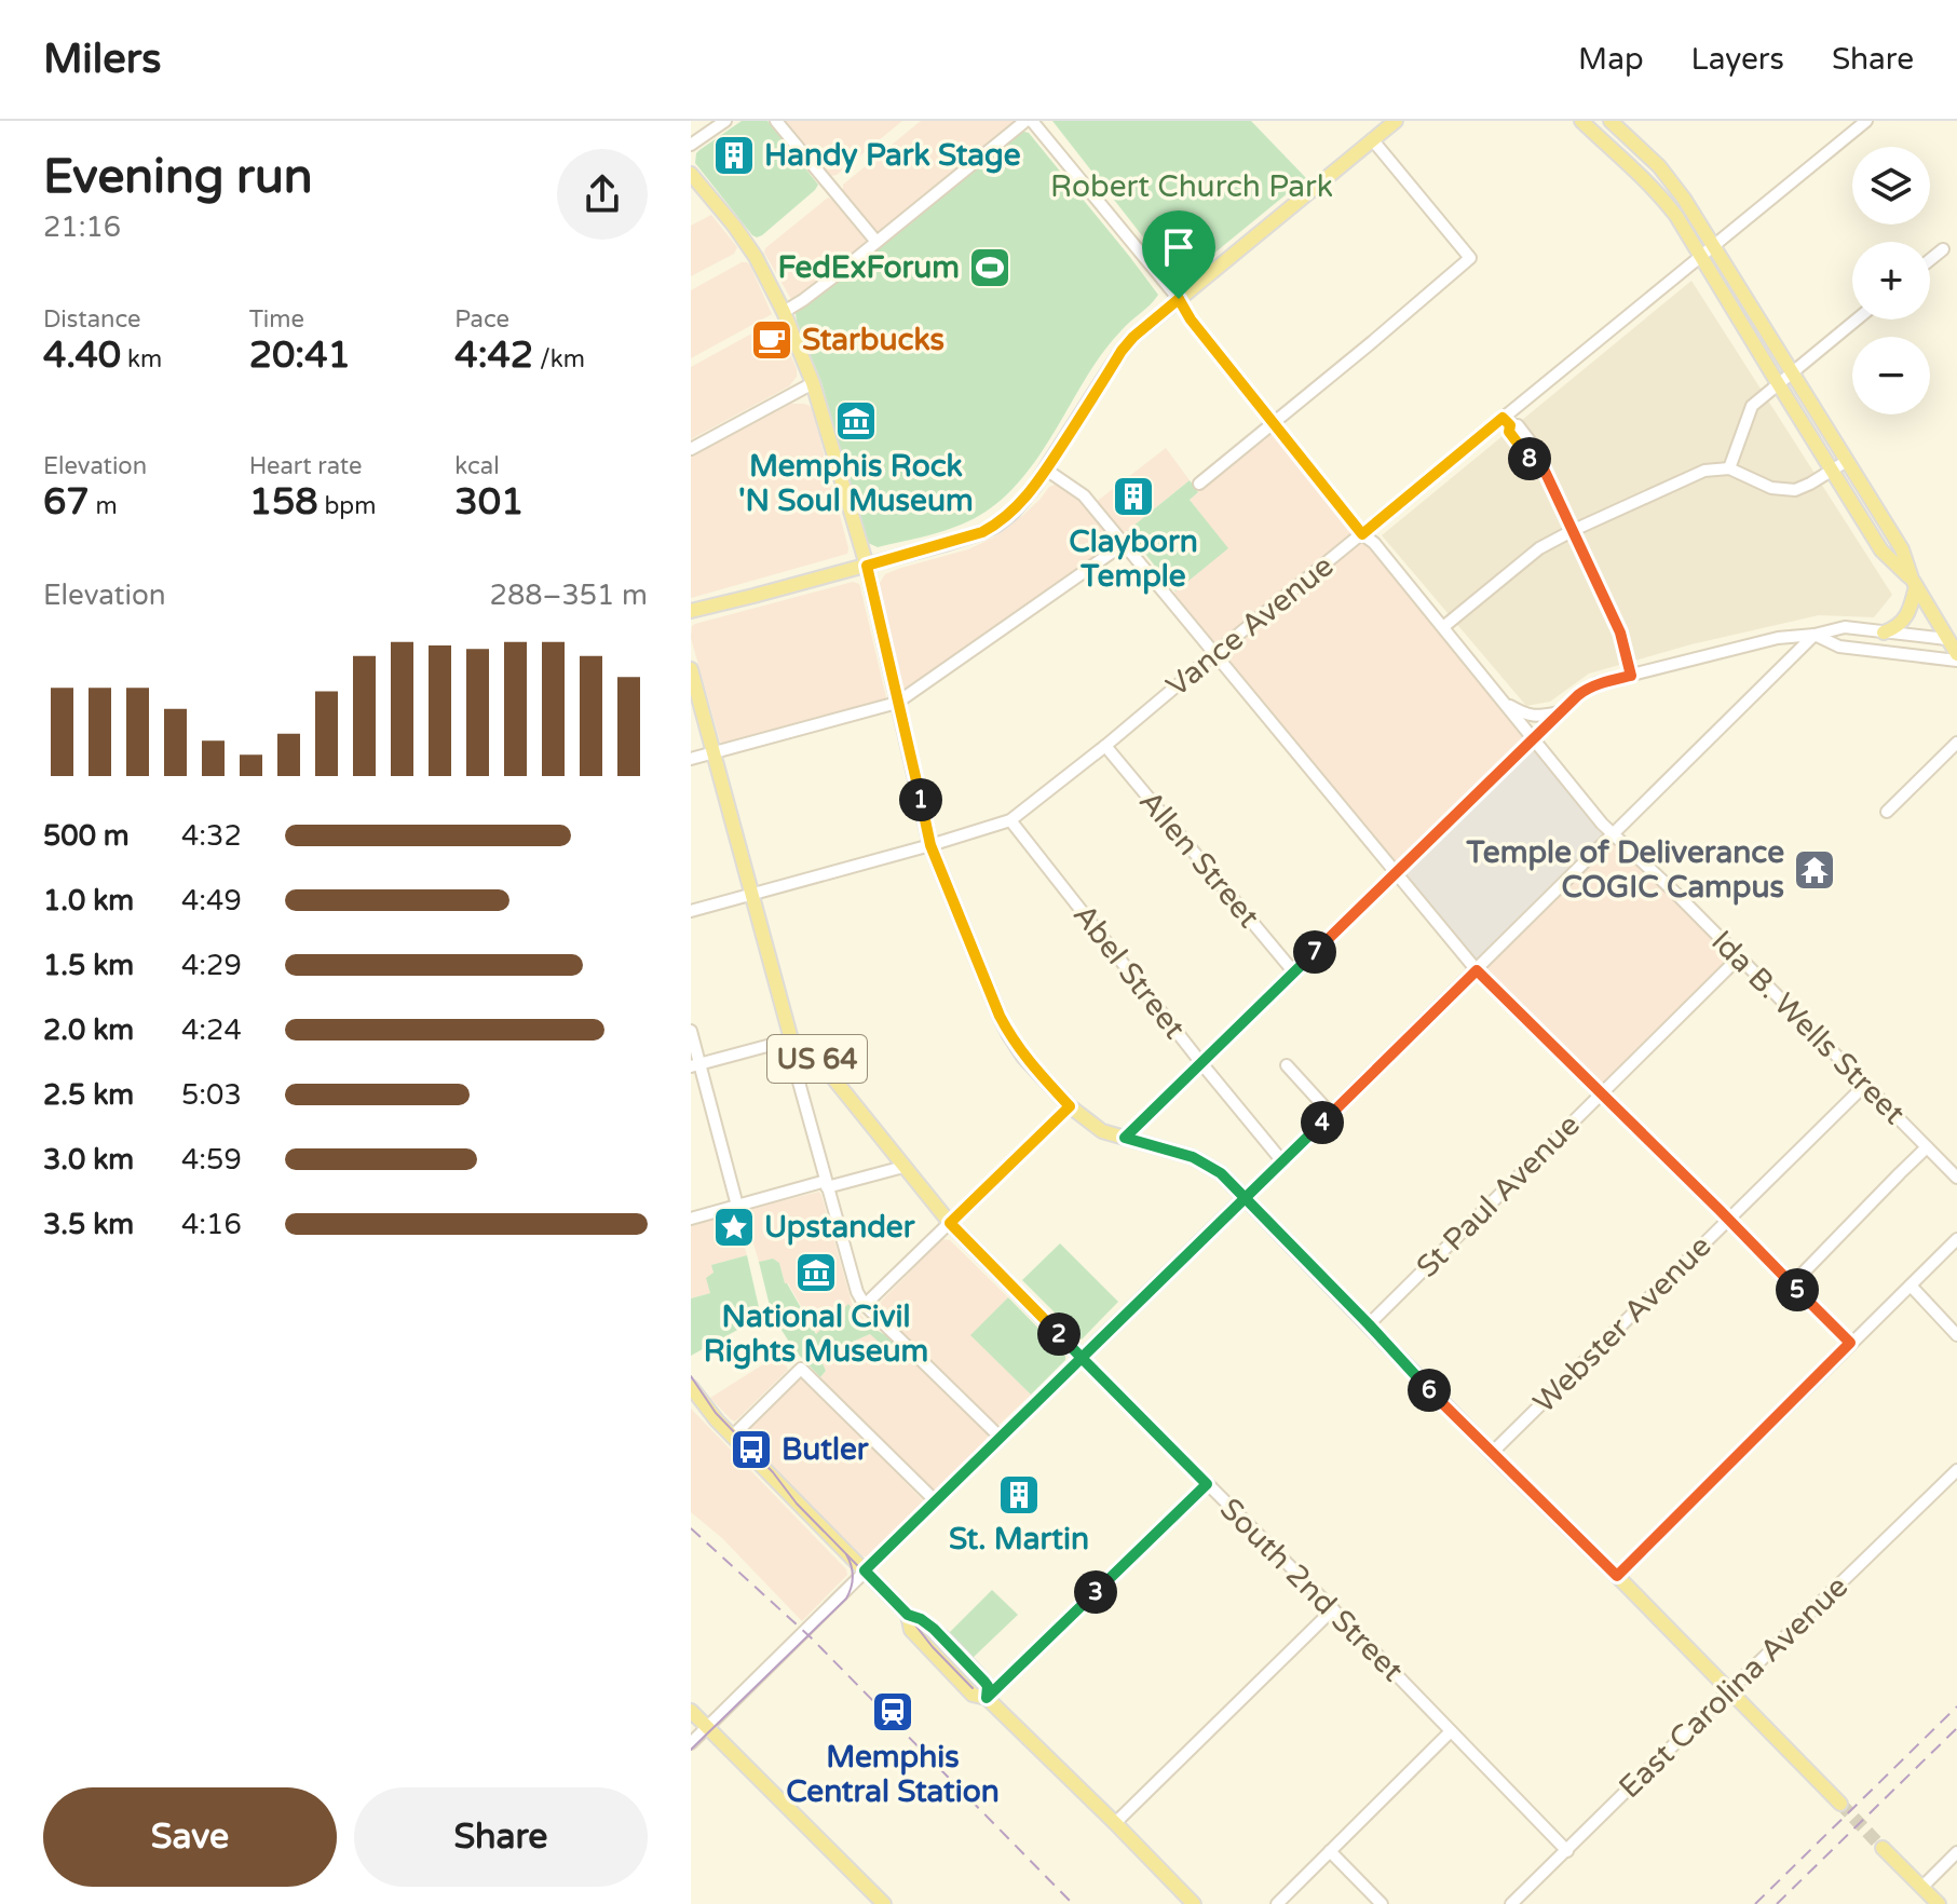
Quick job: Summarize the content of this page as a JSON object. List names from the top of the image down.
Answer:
{
  "streets": {
    "main road": ["US 64", "South 2nd Street"],
    "street": [
      "Vance Avenue",
      "Allen Street",
      "Abel Street",
      "Ida B. Wells Street",
      "St Paul Avenue",
      "Webster Avenue",
      "East Carolina Avenue"
    ]
  },
  "crossings": [
    ["Vance Avenue", "Allen Street"],
    ["Vance Avenue", "Abel Street"],
    ["Vance Avenue", "Ida B. Wells Street"],
    ["Vance Avenue", "US 64"],
    ["Ida B. Wells Street", "St Paul Avenue"],
    ["Ida B. Wells Street", "Webster Avenue"],
    ["US 64", "South 2nd Street"],
    ["South 2nd Street", "East Carolina Avenue"]
  ],
  "parks": ["Robert Church Park"],
  "places": {
    "building": ["Handy Park Stage", "Clayborn Temple", "St. Martin"],
    "sports": ["FedExForum"],
    "cafe": ["Starbucks"],
    "museum": ["Memphis Rock 'N Soul Museum", "National Civil Rights Museum"],
    "temple": ["Temple of Deliverance COGIC Campus"],
    "place": ["Upstander"],
    "bus stop": ["Butler"],
    "station": ["Memphis Central Station"]
  },
  "page": {
    "header": "Milers",
    "nav": ["Map", "Layers", "Share"],
    "heading": ["Evening run", "21:16"],
    "map_buttons": ["+", "−"],
    "stats": [
      ["Distance", "4.40 km"],
      ["Time", "20:41"],
      ["Pace", "4:42 /km"],
      ["Elevation", "67 m"],
      ["Heart rate", "158 bpm"],
      ["kcal", "301"]
    ],
    "pins": [
      "8",
      "1",
      "7",
      "4",
      "5",
      "2",
      "6",
      "3"
    ],
    "chart": ["Elevation", "288–351 m"],
    "list": [
      {
        "name": "500 m",
        "note": "4:32"
      },
      {
        "name": "1.0 km",
        "note": "4:49"
      },
      {
        "name": "1.5 km",
        "note": "4:29"
      },
      {
        "name": "2.0 km",
        "note": "4:24"
      },
      {
        "name": "2.5 km",
        "note": "5:03"
      },
      {
        "name": "3.0 km",
        "note": "4:59"
      },
      {
        "name": "3.5 km",
        "note": "4:16"
      }
    ],
    "buttons": ["Save", "Share"]
  }
}
